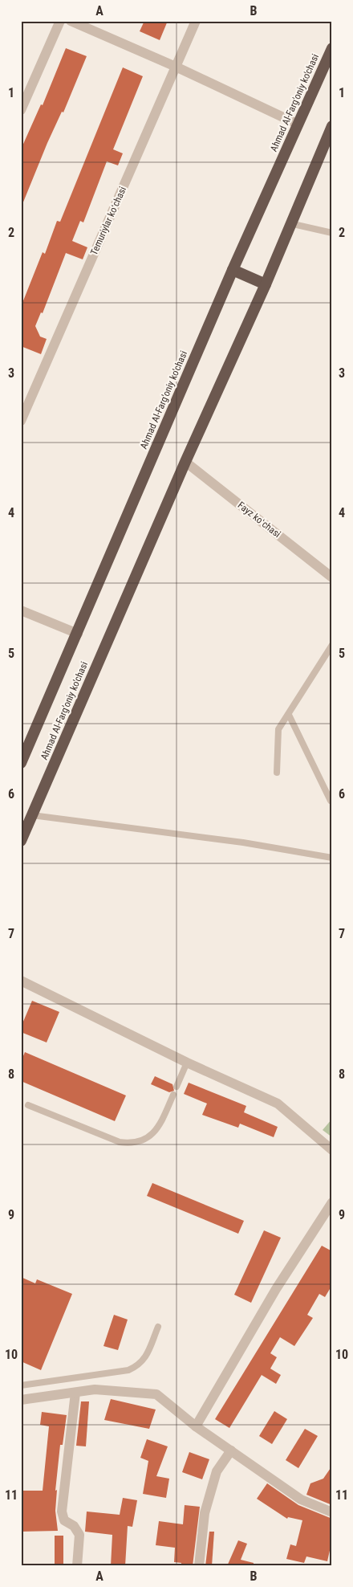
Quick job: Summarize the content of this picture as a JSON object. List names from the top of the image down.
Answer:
{
  "streets": {
    "highway": ["Ahmad Al-Farg'oniy ko'chasi"],
    "street": ["Temuriylar koʻchasi", "Fayz koʻchasi"]
  },
  "crossings": [
    ["Ahmad Al-Farg'oniy ko'chasi", "Fayz koʻchasi"]
  ],
  "grid": {
    "columns": ["A", "B"],
    "rows": [
      "1",
      "2",
      "3",
      "4",
      "5",
      "6",
      "7",
      "8",
      "9",
      "10",
      "11"
    ]
  }
}
